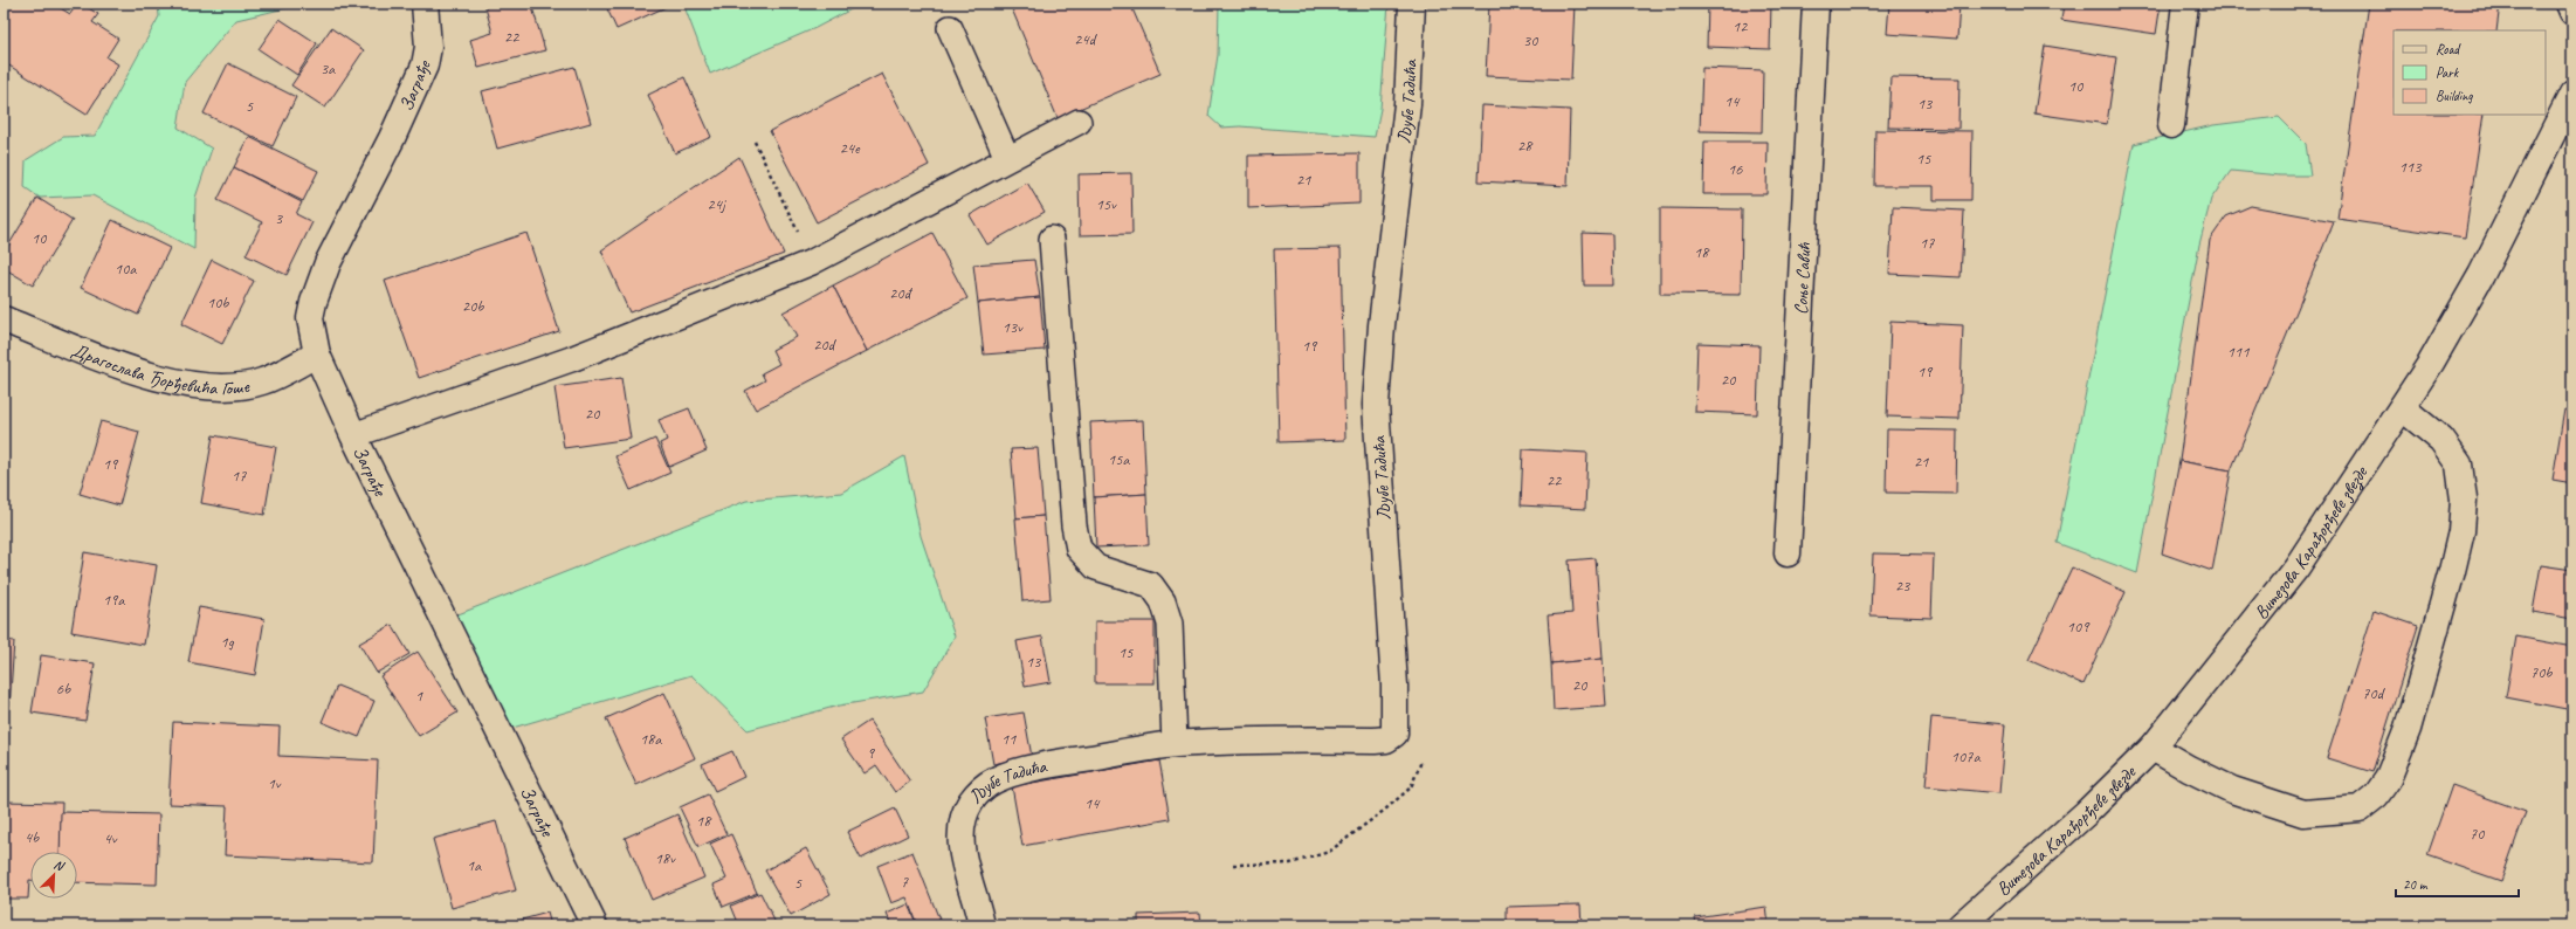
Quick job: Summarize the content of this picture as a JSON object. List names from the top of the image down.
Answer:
{
  "streets": {
    "street": [
      "Заграђе",
      "Љубе Тадића",
      "Соње Савић",
      "Драгослава Ђорђевића Гоше",
      "Витезова Карађорђеве звезде"
    ]
  },
  "crossings": [
    ["Заграђе", "Драгослава Ђорђевића Гоше"]
  ],
  "house_numbers": [
    "12",
    "22",
    "24d",
    "30",
    "3a",
    "10",
    "14",
    "13",
    "5",
    "28",
    "24e",
    "15",
    "113",
    "16",
    "21",
    "24j",
    "15v",
    "3",
    "10",
    "17",
    "18",
    "10a",
    "20đ",
    "10b",
    "20b",
    "13v",
    "20d",
    "19",
    "111",
    "19",
    "20",
    "20",
    "15a",
    "21",
    "19",
    "17",
    "22",
    "23",
    "19a",
    "109",
    "1g",
    "15",
    "13",
    "70b",
    "20",
    "6b",
    "70d",
    "1",
    "18a",
    "11",
    "9",
    "107a",
    "1v",
    "14",
    "18",
    "70",
    "4b",
    "4v",
    "18v",
    "1a",
    "7",
    "5"
  ],
  "legend": ["Road", "Park", "Building"],
  "scale_bar": "20 m",
  "north": "top right"
}
